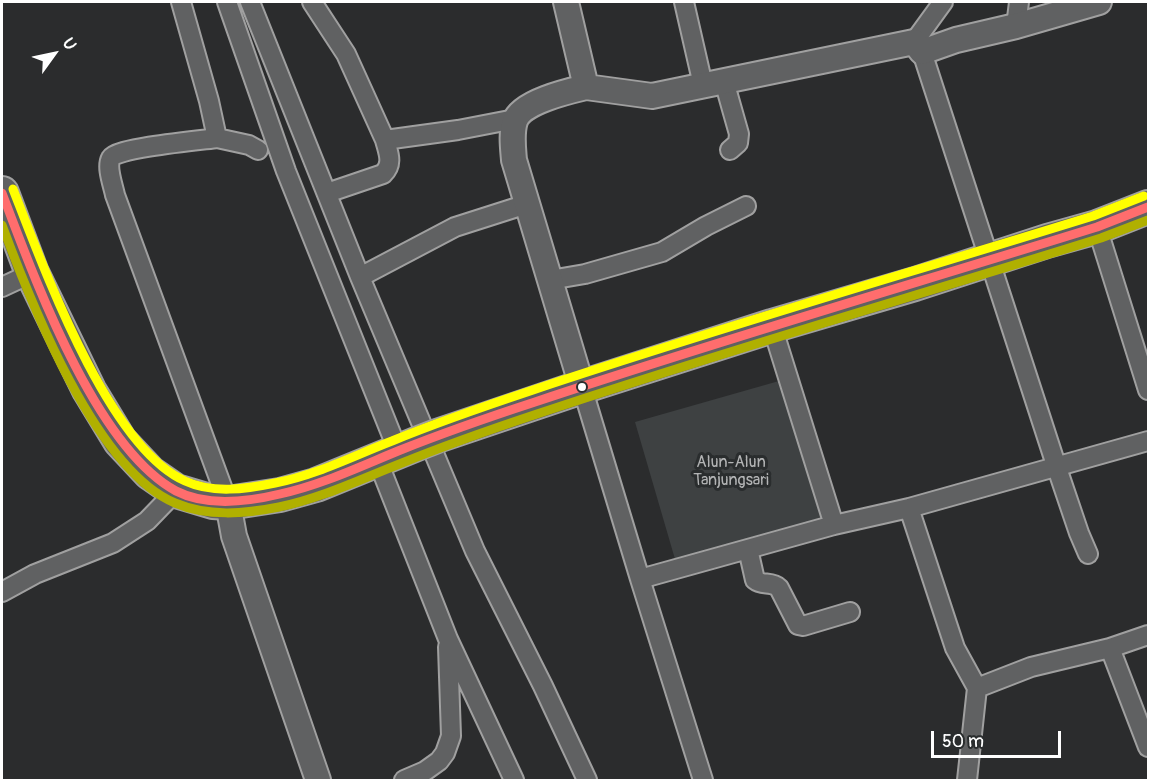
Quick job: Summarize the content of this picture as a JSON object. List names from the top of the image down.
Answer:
{
  "parks": ["Alun-Alun Tanjungsari"],
  "scale_bar": "50 m",
  "north": "top right"
}
